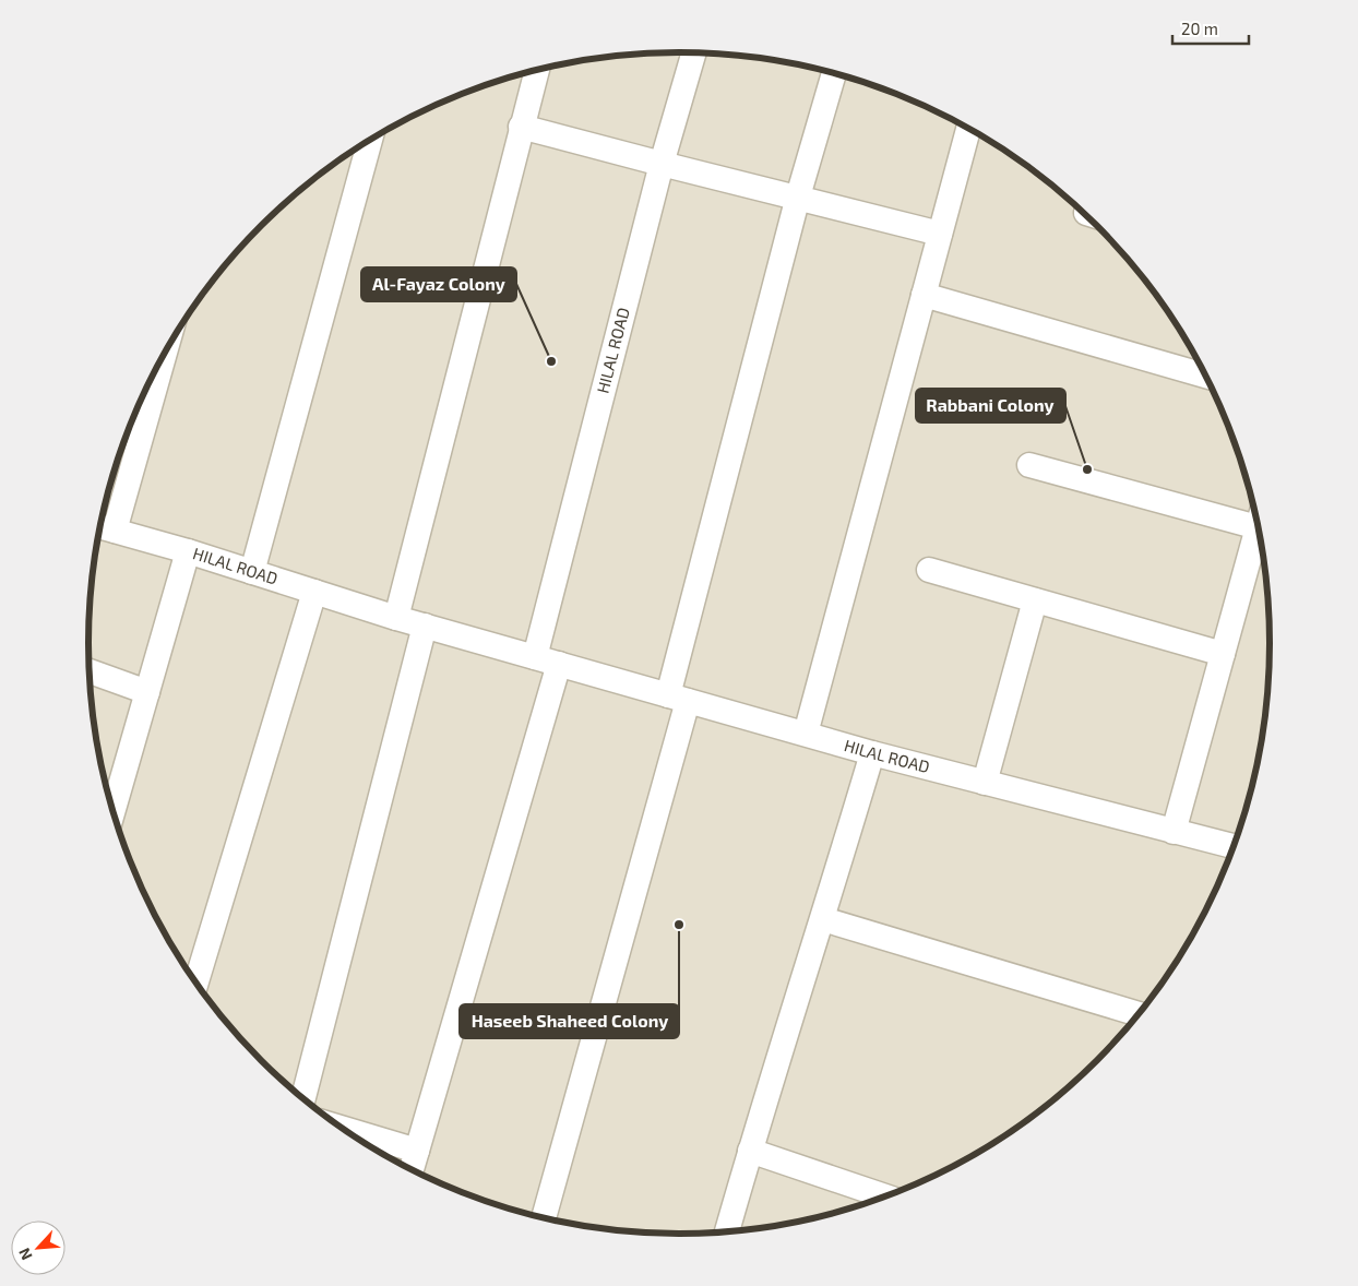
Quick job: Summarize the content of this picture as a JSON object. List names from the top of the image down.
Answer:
{
  "streets": {
    "street": ["HILAL ROAD"]
  },
  "places": ["Al-Fayaz Colony", "Rabbani Colony", "Haseeb Shaheed Colony"],
  "scale_bar": "20 m",
  "north": "bottom left"
}
